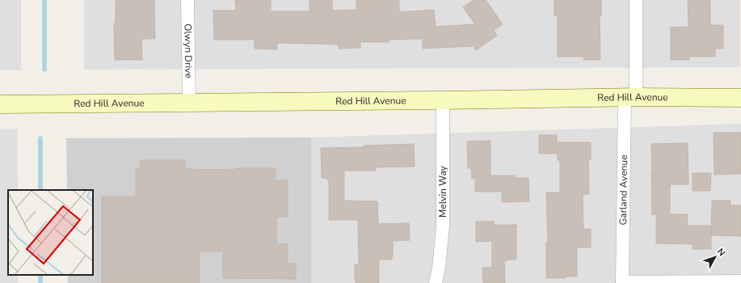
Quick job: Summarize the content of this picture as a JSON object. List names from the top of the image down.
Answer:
{
  "streets": {
    "main road": ["Red Hill Avenue"],
    "street": ["Olwyn Drive", "Garland Avenue", "Melvin Way"]
  },
  "crossings": [
    ["Olwyn Drive", "Red Hill Avenue"],
    ["Red Hill Avenue", "Garland Avenue"],
    ["Red Hill Avenue", "Melvin Way"]
  ],
  "north": "top right"
}
